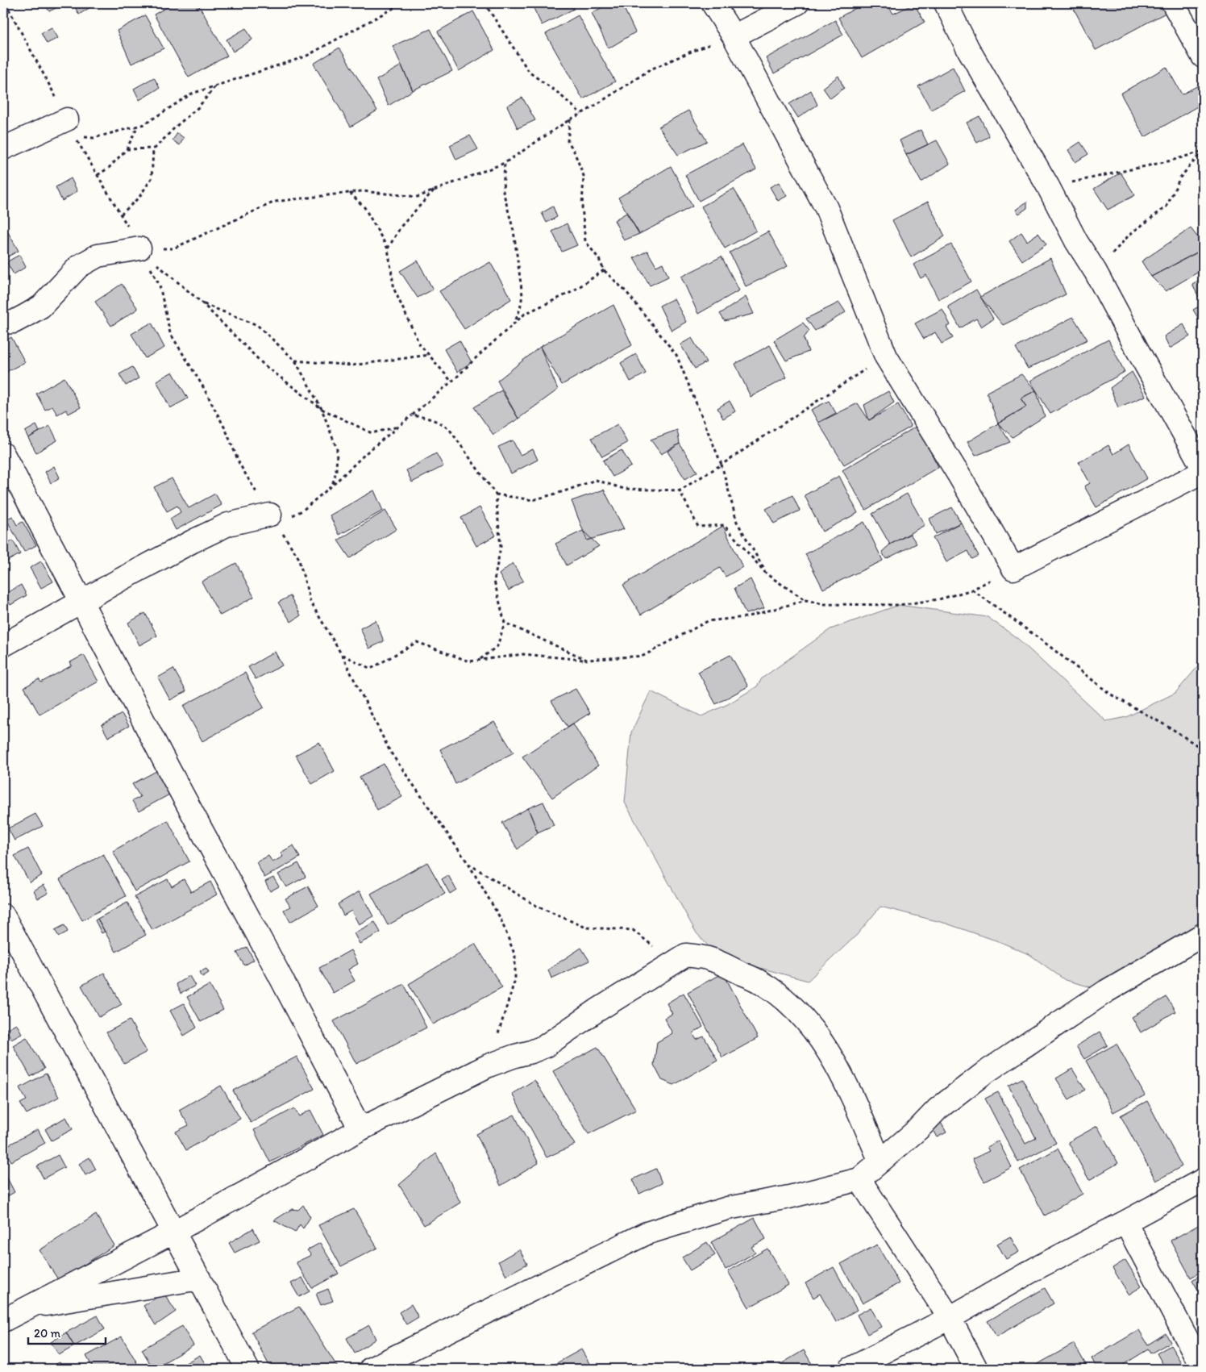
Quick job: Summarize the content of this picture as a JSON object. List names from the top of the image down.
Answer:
{
  "scale_bar": "20 m"
}
